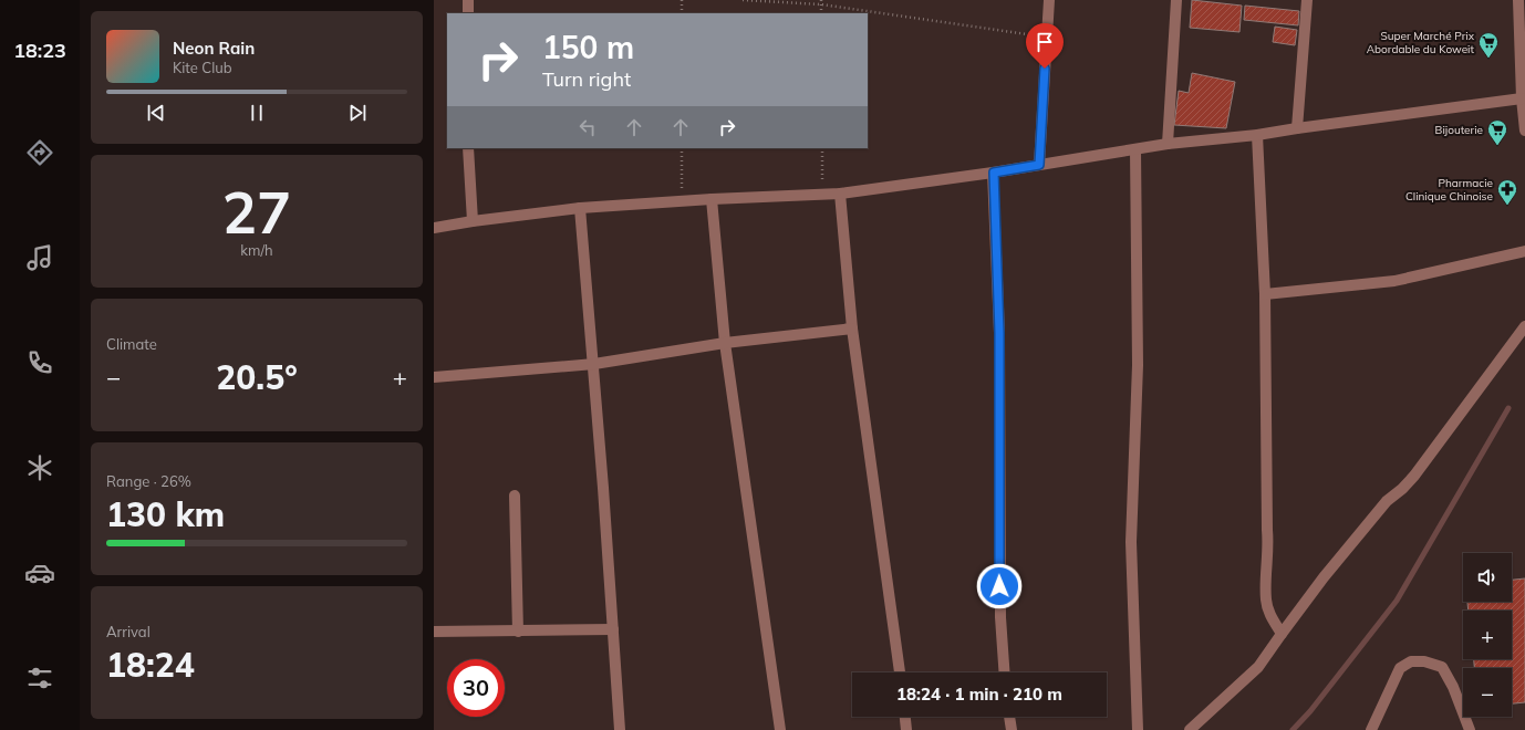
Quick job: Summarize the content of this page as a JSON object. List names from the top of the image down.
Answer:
{
  "places": {
    "supermarket": ["Super Marché Prix Abordable du Koweit", "Bijouterie"],
    "pharmacy": ["Pharmacie Clinique Chinoise"]
  },
  "page": {
    "tabs": "18:23",
    "turn": ["150 m", "Turn right"],
    "song": ["Neon Rain", "Kite Club"],
    "tile": [
      ["27", "km/h"],
      "Climate",
      ["Range · 26%", "130 km"],
      ["Arrival", "18:24"]
    ],
    "heat": ["−", "20.5°", "+"],
    "map_buttons": ["+", "−"],
    "limit": "30",
    "trip": "18:24 · 1 min · 210 m"
  }
}
